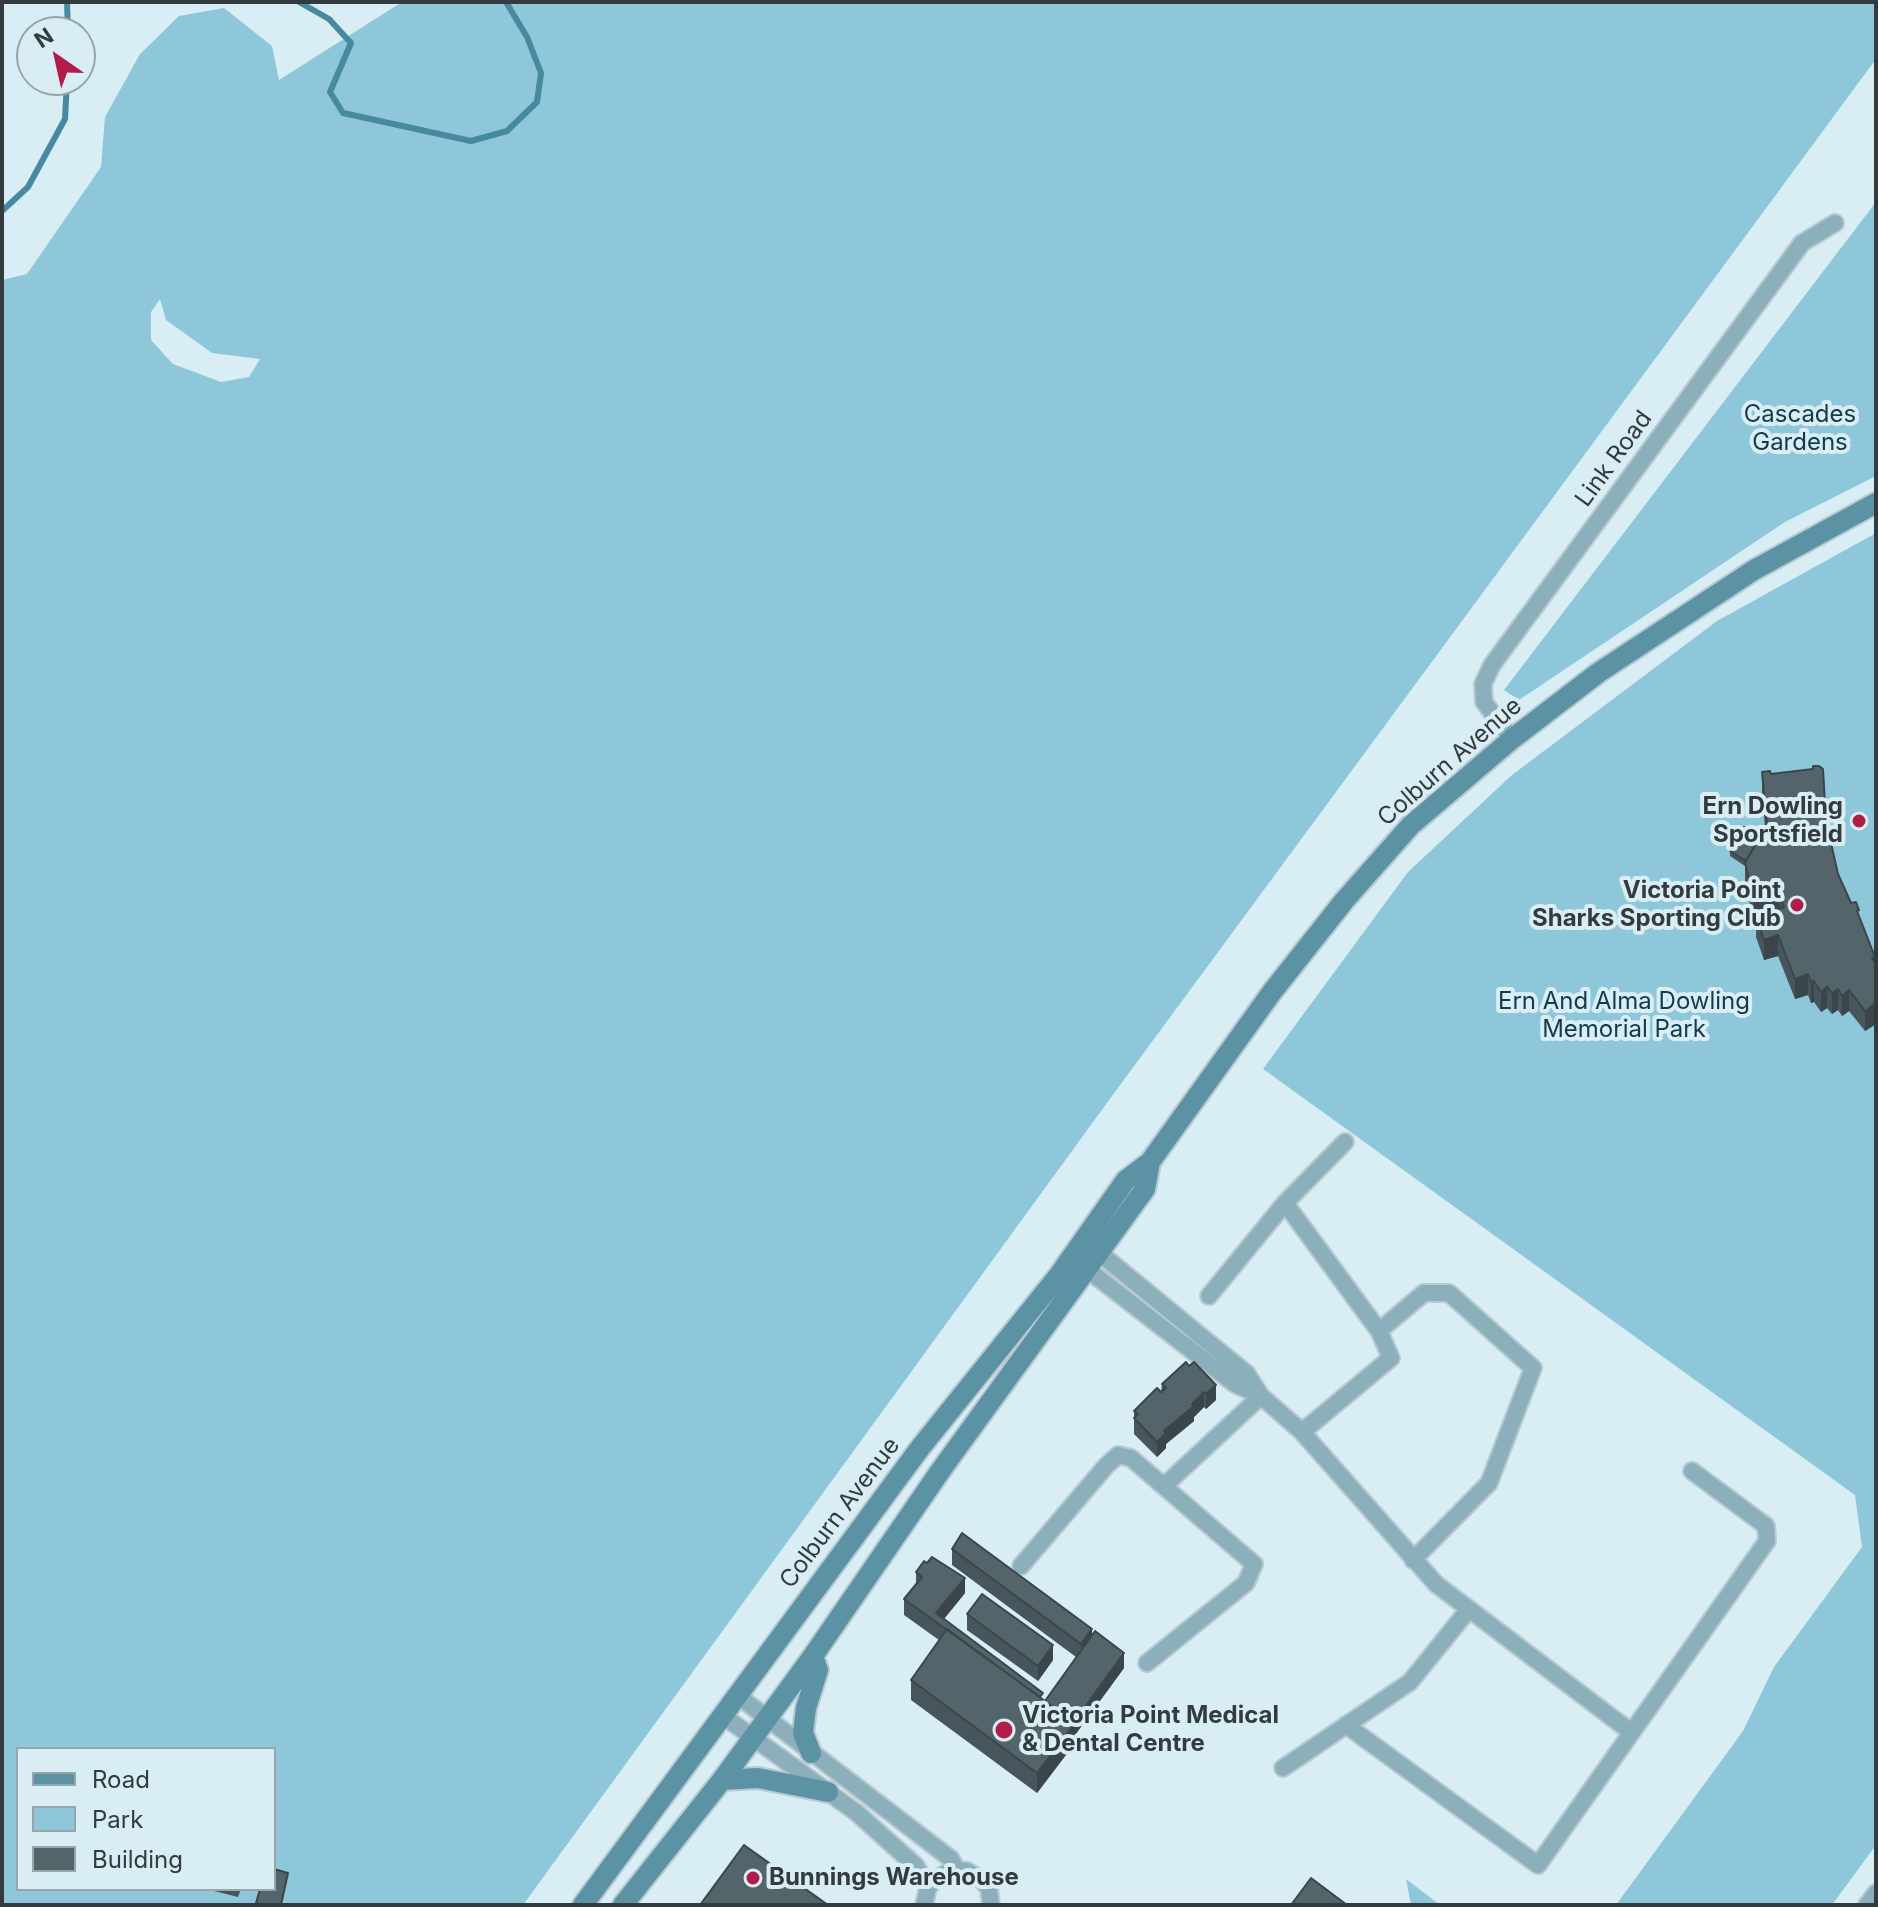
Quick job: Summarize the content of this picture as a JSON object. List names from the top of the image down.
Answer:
{
  "streets": {
    "main road": ["Colburn Avenue"],
    "street": ["Link Road"]
  },
  "crossings": [
    ["Link Road", "Colburn Avenue"]
  ],
  "parks": ["Cascades Gardens", "Ern And Alma Dowling Memorial Park"],
  "places": [
    "Ern Dowling Sportsfield",
    "Victoria Point Sharks Sporting Club",
    "Victoria Point Medical & Dental Centre",
    "Bunnings Warehouse"
  ],
  "legend": ["Road", "Park", "Building"],
  "north": "top left"
}
